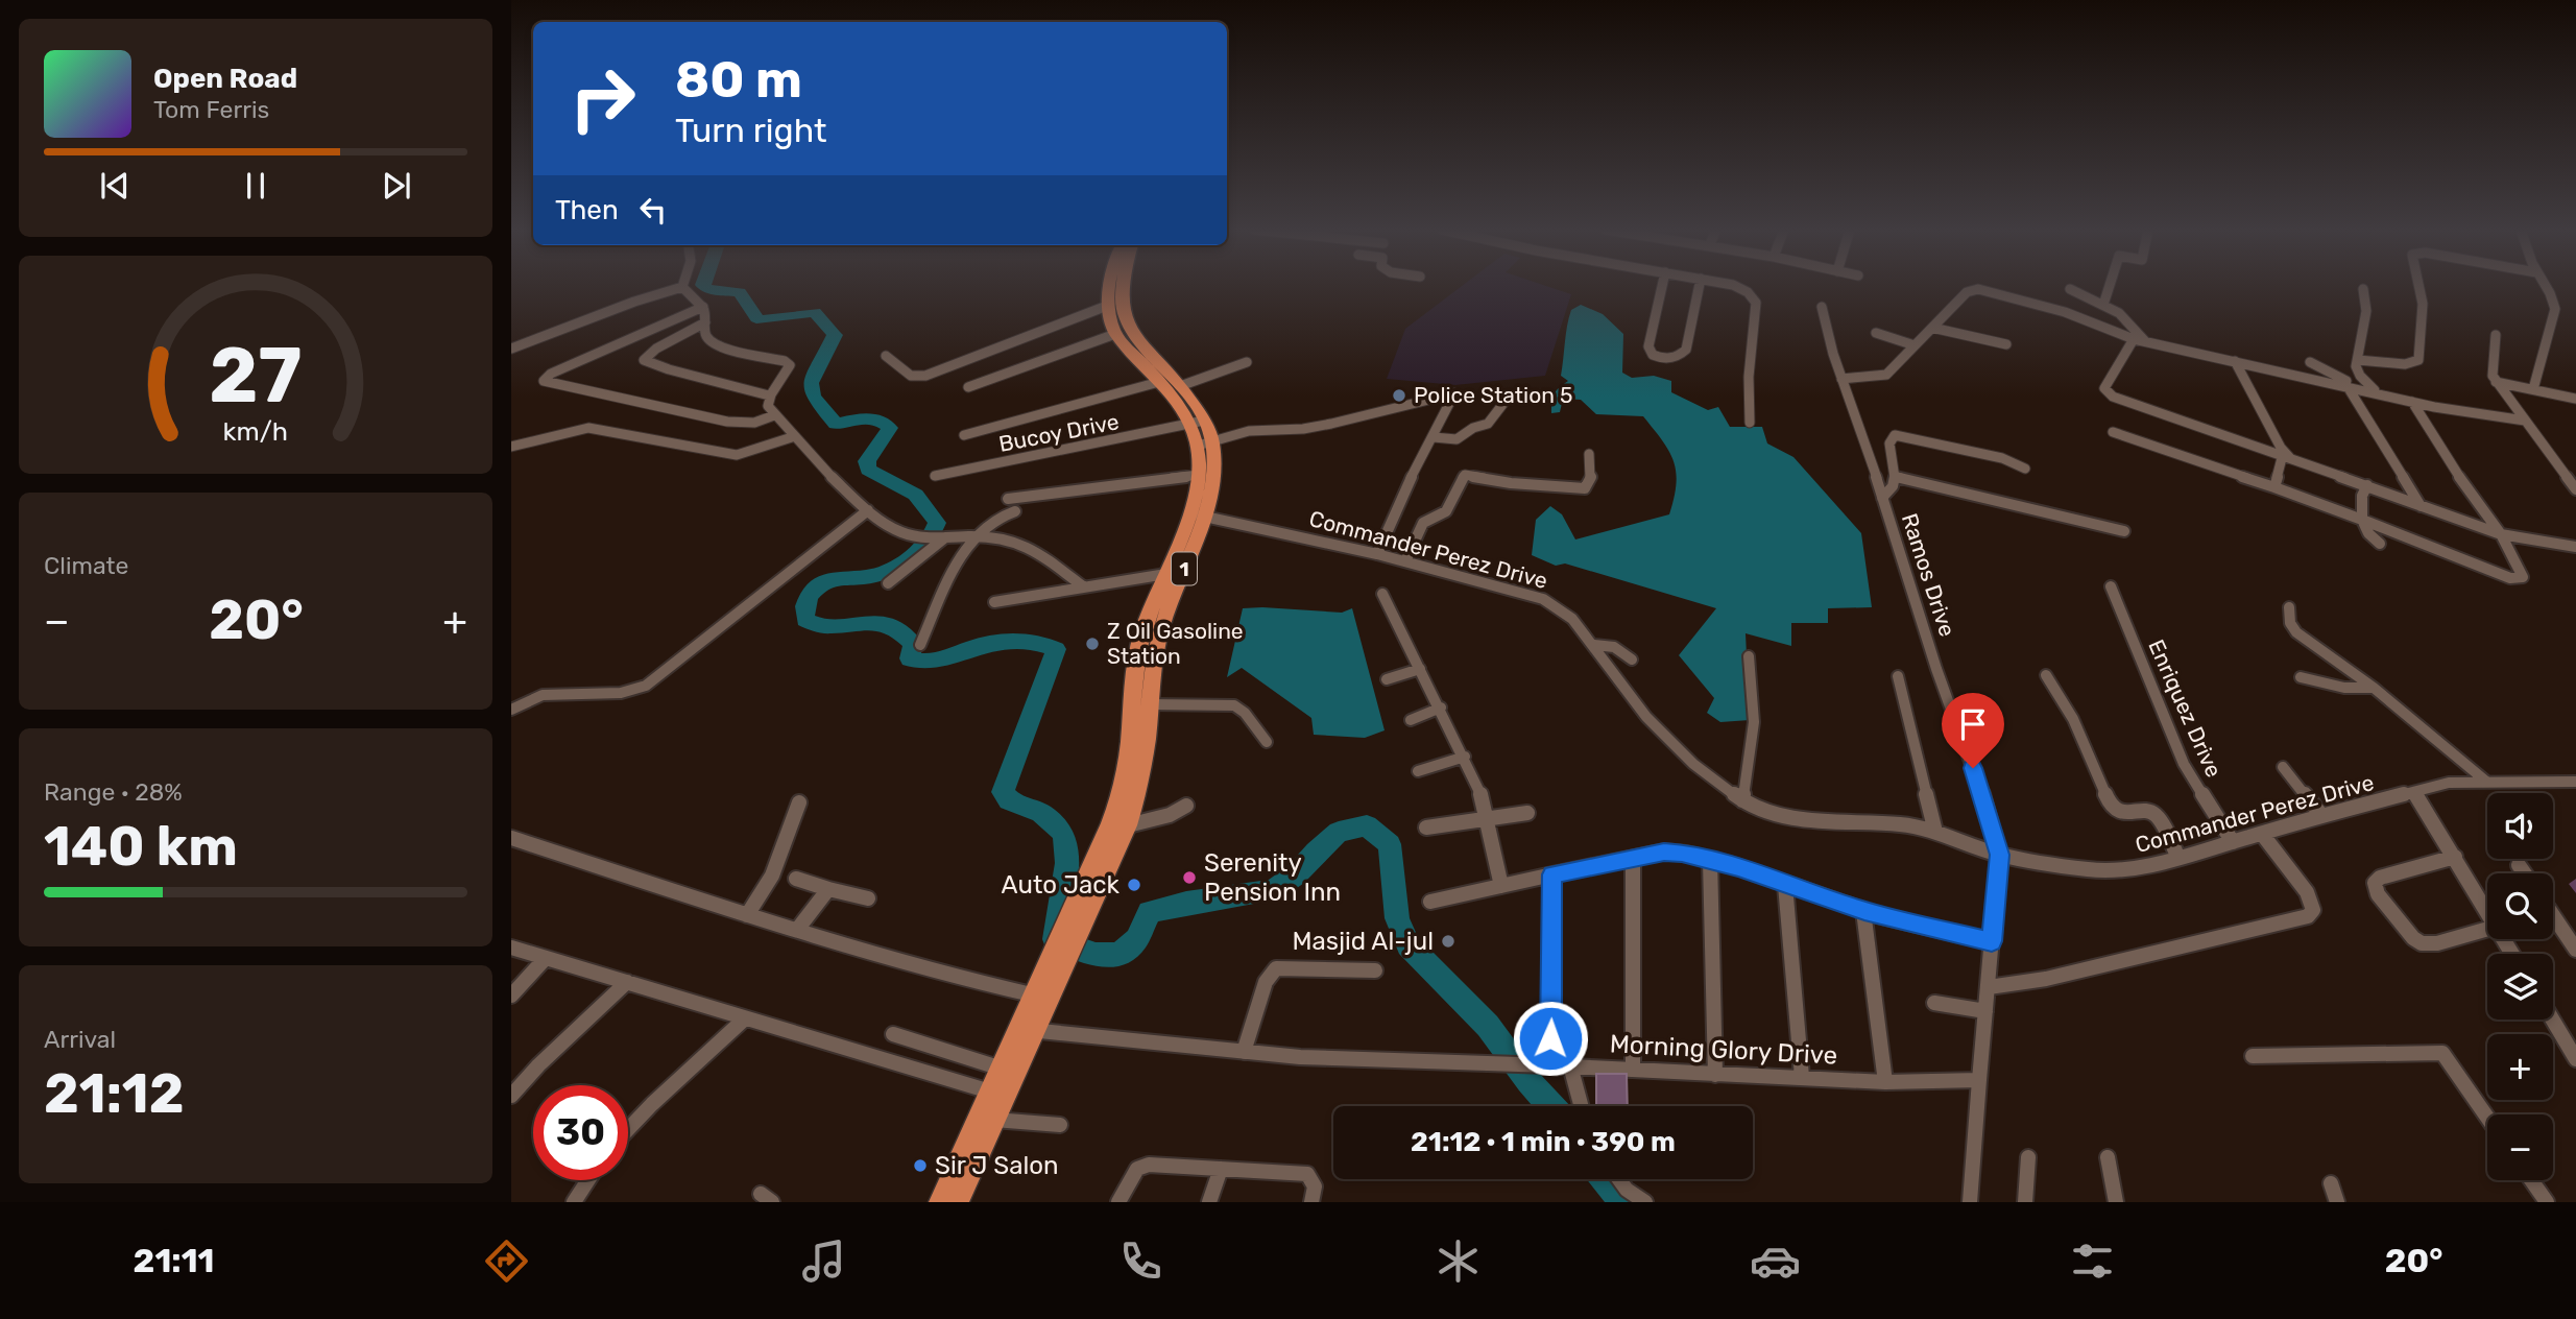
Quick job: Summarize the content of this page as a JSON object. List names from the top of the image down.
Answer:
{
  "streets": {
    "highway": ["1"],
    "street": [
      "Bucoy Drive",
      "Commander Perez Drive",
      "Ramos Drive",
      "Enriquez Drive",
      "Morning Glory Drive"
    ]
  },
  "crossings": [
    ["Bucoy Drive", "1"],
    ["Commander Perez Drive", "1"],
    ["Commander Perez Drive", "Ramos Drive"],
    ["Commander Perez Drive", "Enriquez Drive"],
    ["1", "Morning Glory Drive"]
  ],
  "places": [
    "Police Station 5",
    "Z Oil Gasoline Station",
    "Serenity Pension Inn",
    "Auto Jack",
    "Masjid Al-jul",
    "Sir J Salon"
  ],
  "page": {
    "turn": ["80 m", "Turn right"],
    "song": ["Open Road", "Tom Ferris"],
    "then": "Then",
    "tile": [
      "Climate",
      ["Range · 28%", "140 km"],
      ["Arrival", "21:12"]
    ],
    "heat": ["−", "20°", "+"],
    "map_buttons": ["+", "−"],
    "limit": "30",
    "trip": "21:12 · 1 min · 390 m",
    "tabs": ["21:11", "20°"],
    "gauge": ["27", "km/h"]
  }
}
